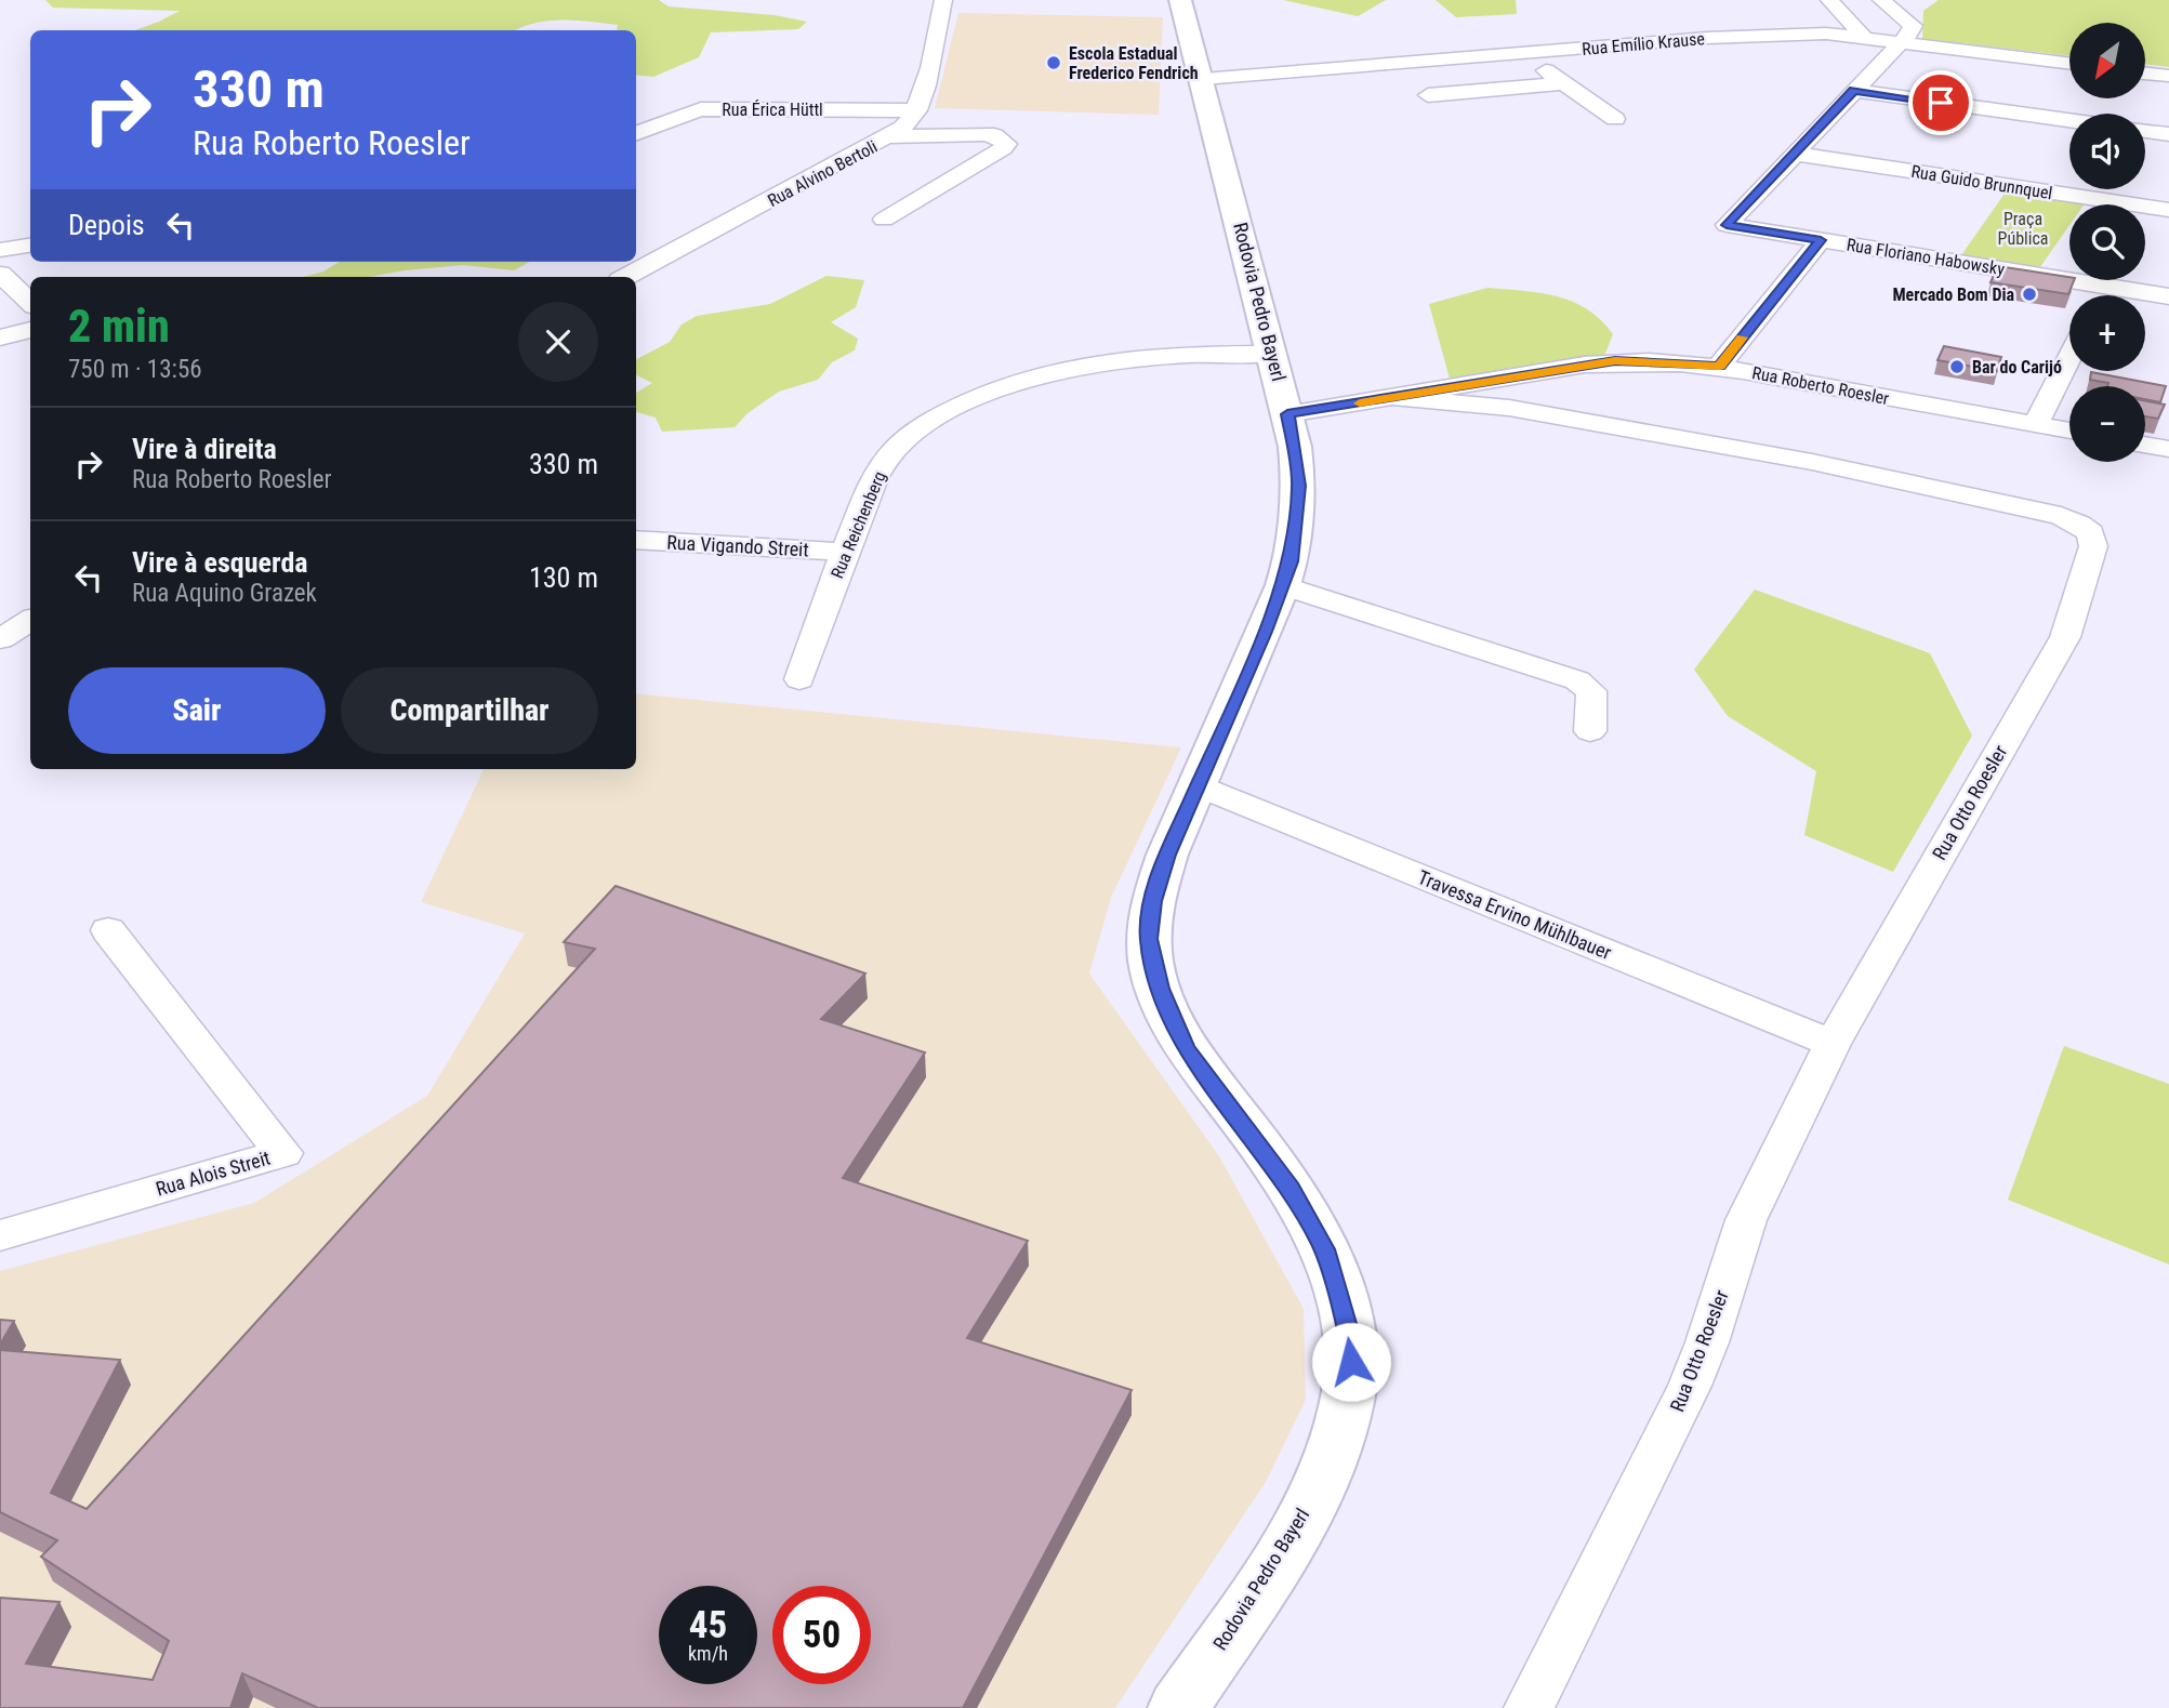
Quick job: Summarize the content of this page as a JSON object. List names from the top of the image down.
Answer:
{
  "streets": {
    "main road": ["Rodovia Pedro Bayerl"],
    "street": [
      "Rua Emílio Krause",
      "Rua Érica Hüttl",
      "Rua Alvino Bertoli",
      "Rua Guido Brunnquel",
      "Rua Floriano Habowsky",
      "Rua Roberto Roesler",
      "Rua Reichenberg",
      "Rua Vigando Streit",
      "Rua Otto Roesler",
      "Travessa Ervino Mühlbauer",
      "Rua Alois Streit"
    ]
  },
  "crossings": [
    ["Rua Emílio Krause", "Rodovia Pedro Bayerl"],
    ["Rua Érica Hüttl", "Rua Alvino Bertoli"],
    ["Rua Guido Brunnquel", "Rua Floriano Habowsky"],
    ["Rodovia Pedro Bayerl", "Rua Roberto Roesler"],
    ["Rodovia Pedro Bayerl", "Rua Reichenberg"],
    ["Rodovia Pedro Bayerl", "Travessa Ervino Mühlbauer"],
    ["Rua Roberto Roesler", "Rua Otto Roesler"],
    ["Rua Reichenberg", "Rua Vigando Streit"],
    ["Rua Otto Roesler", "Travessa Ervino Mühlbauer"]
  ],
  "parks": ["Praça Pública"],
  "places": ["Escola Estadual Frederico Fendrich", "Mercado Bom Dia", "Bar do Carijó"],
  "north": "bottom left",
  "page": {
    "map_buttons": ["+", "−"],
    "turn": ["330 m", "Rua Roberto Roesler"],
    "then": "Depois",
    "heading": ["2 min", "750 m · 13:56"],
    "list": [
      {
        "name": "Vire à direita",
        "note": "Rua Roberto Roesler",
        "value": "330 m"
      },
      {
        "name": "Vire à esquerda",
        "note": "Rua Aquino Grazek",
        "value": "130 m"
      }
    ],
    "buttons": ["Sair", "Compartilhar"],
    "speed": "45 km/h",
    "limit": "50"
  }
}
